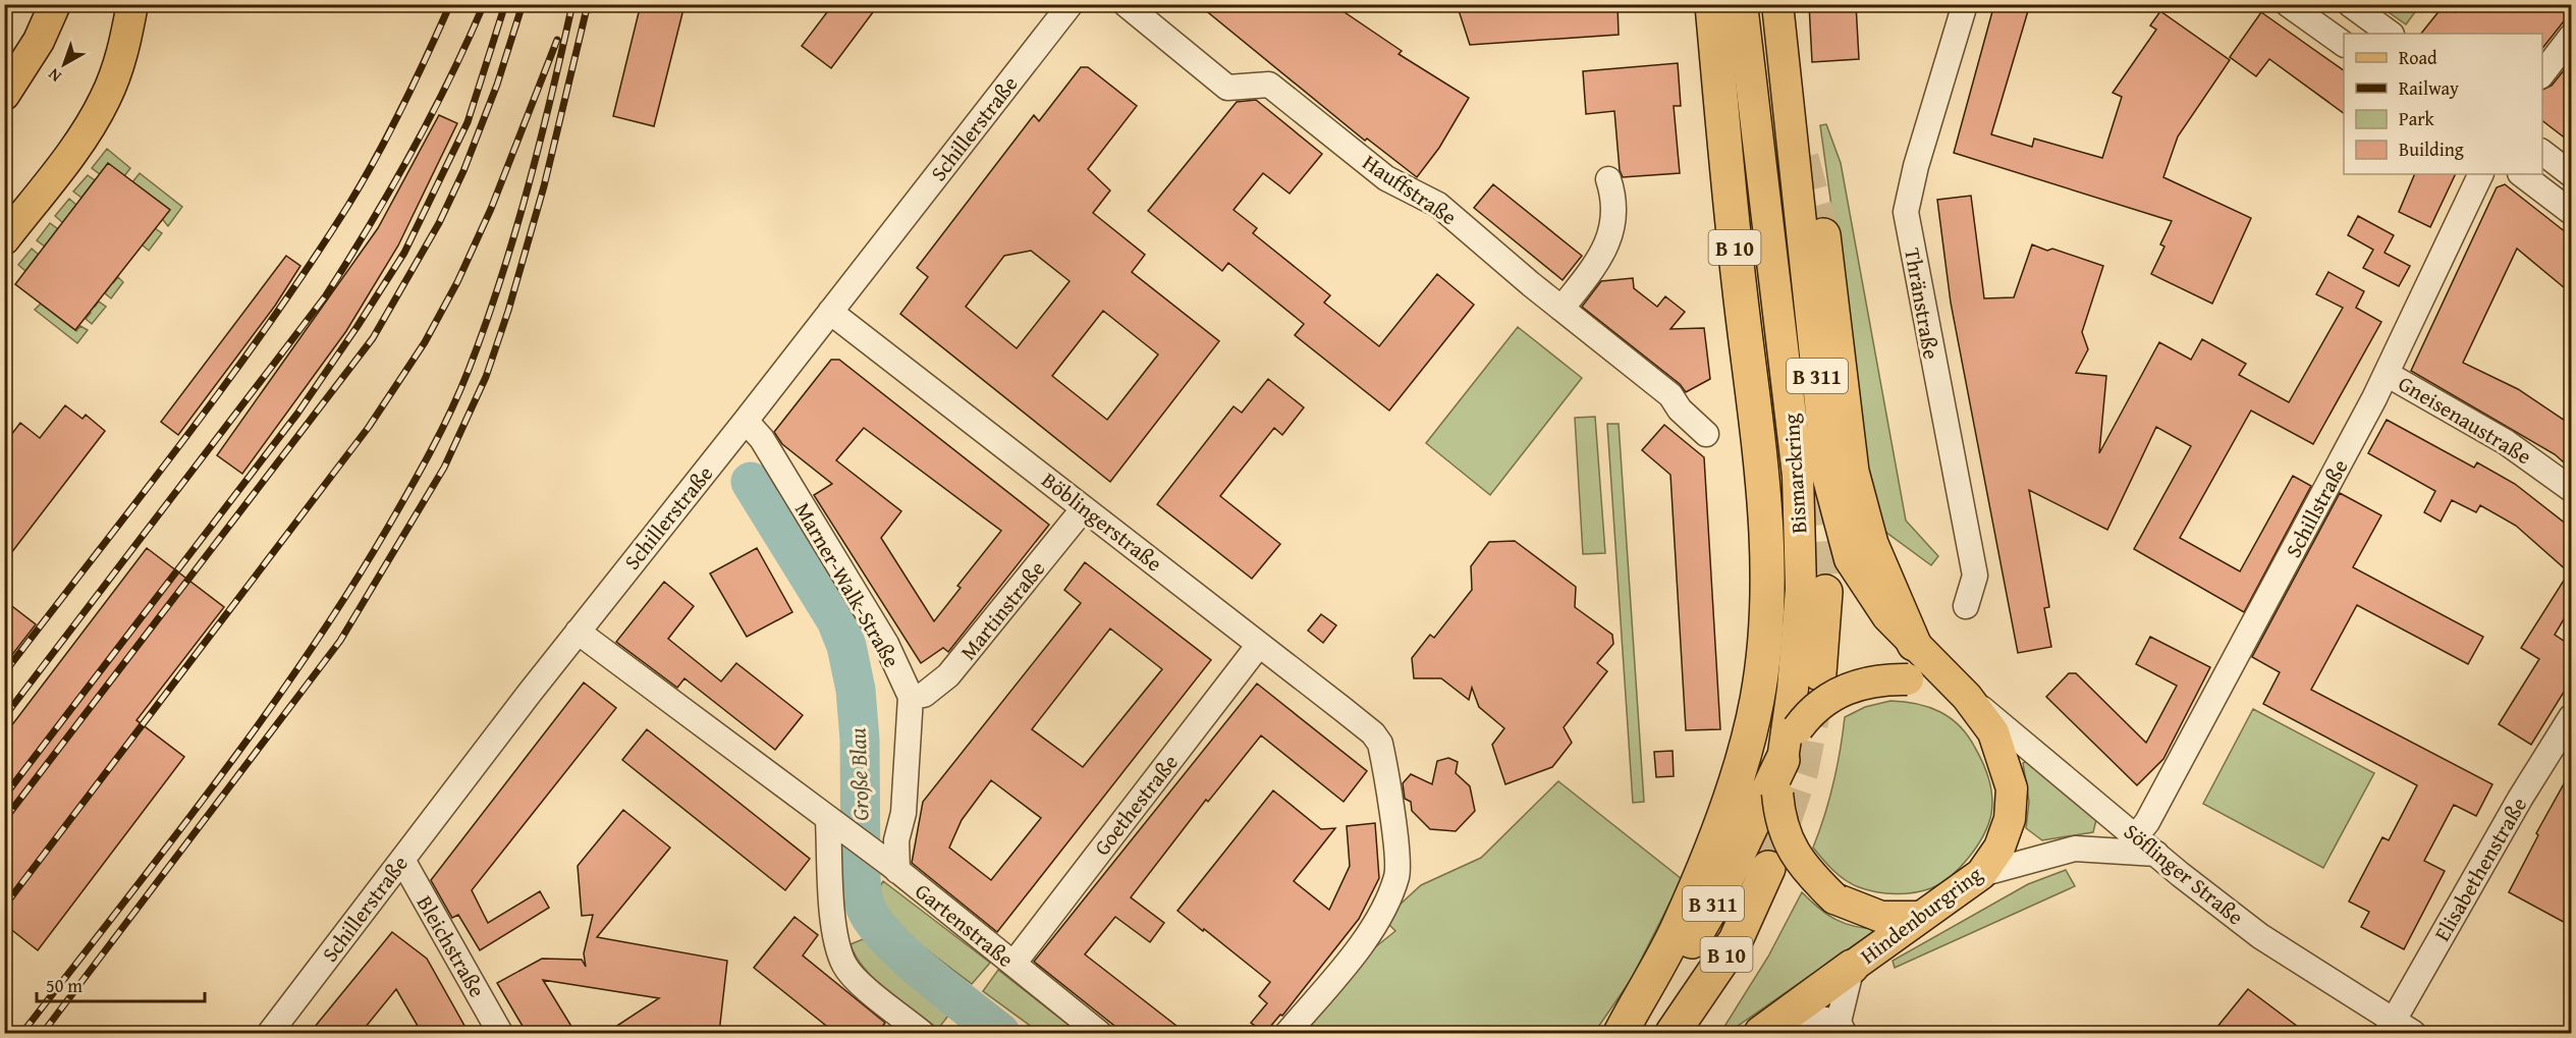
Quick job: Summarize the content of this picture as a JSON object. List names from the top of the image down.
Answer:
{
  "streets": {
    "highway": ["B 10", "B 311"],
    "main road": ["Bismarckring", "Hindenburgring"],
    "street": [
      "Schillerstraße",
      "Hauffstraße",
      "Thränstraße",
      "Gneisenaustraße",
      "Schillstraße",
      "Böblingerstraße",
      "Marner-Walk-Straße",
      "Martinstraße",
      "Goethestraße",
      "Elisabethenstraße",
      "Söflinger Straße",
      "Gartenstraße",
      "Bleichstraße"
    ]
  },
  "crossings": [
    ["Schillerstraße", "Böblingerstraße"],
    ["Schillerstraße", "Marner-Walk-Straße"],
    ["Schillerstraße", "Gartenstraße"],
    ["Schillerstraße", "Bleichstraße"],
    ["B 10", "B 311"],
    ["B 311", "Bismarckring"],
    ["B 311", "Hindenburgring"],
    ["Gneisenaustraße", "Schillstraße"],
    ["Bismarckring", "Söflinger Straße"],
    ["Bismarckring", "Hindenburgring"],
    ["Schillstraße", "Söflinger Straße"],
    ["Böblingerstraße", "Martinstraße"],
    ["Böblingerstraße", "Goethestraße"],
    ["Marner-Walk-Straße", "Martinstraße"],
    ["Marner-Walk-Straße", "Gartenstraße"],
    ["Goethestraße", "Gartenstraße"],
    ["Elisabethenstraße", "Söflinger Straße"],
    ["Söflinger Straße", "Hindenburgring"]
  ],
  "water": ["Große Blau"],
  "legend": [
    "Road",
    "Railway",
    "Park",
    "Building"
  ],
  "scale_bar": "50 m",
  "north": "bottom left"
}
